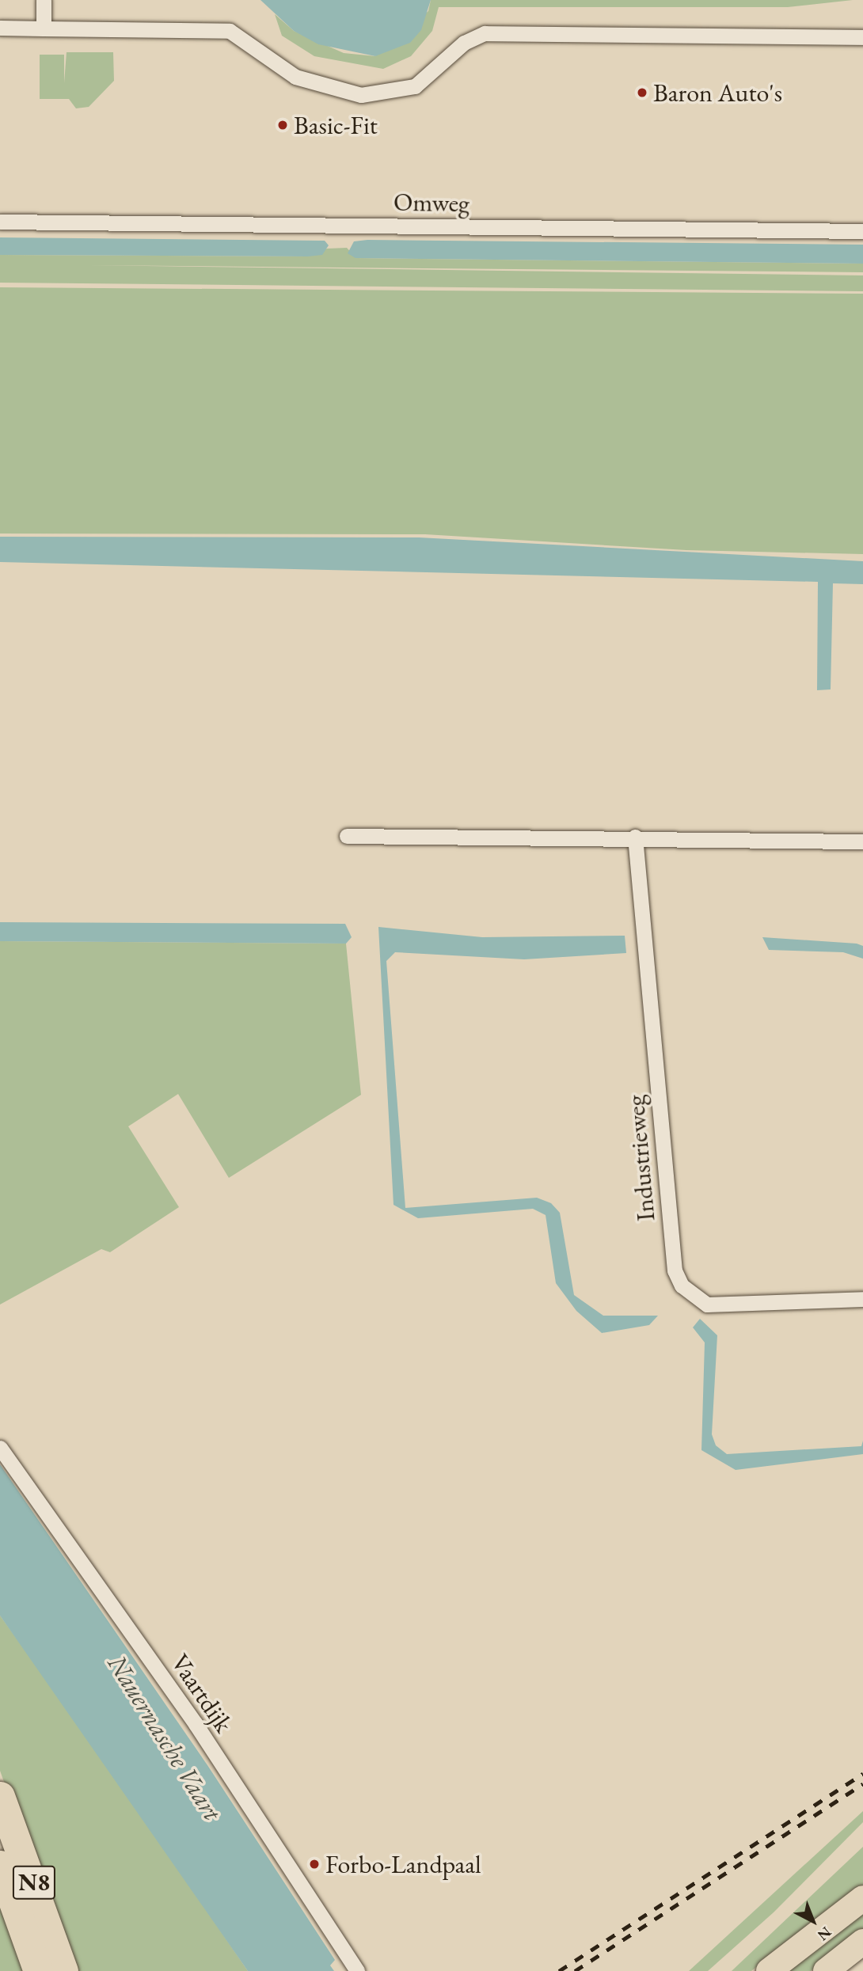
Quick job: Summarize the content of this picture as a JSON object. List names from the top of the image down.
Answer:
{
  "streets": {
    "highway": ["N8"],
    "street": ["Omweg", "Industrieweg", "Vaartdijk"]
  },
  "water": ["Nauernasche Vaart"],
  "places": ["Baron Auto's", "Basic-Fit", "Forbo-Landpaal"],
  "north": "bottom right"
}
